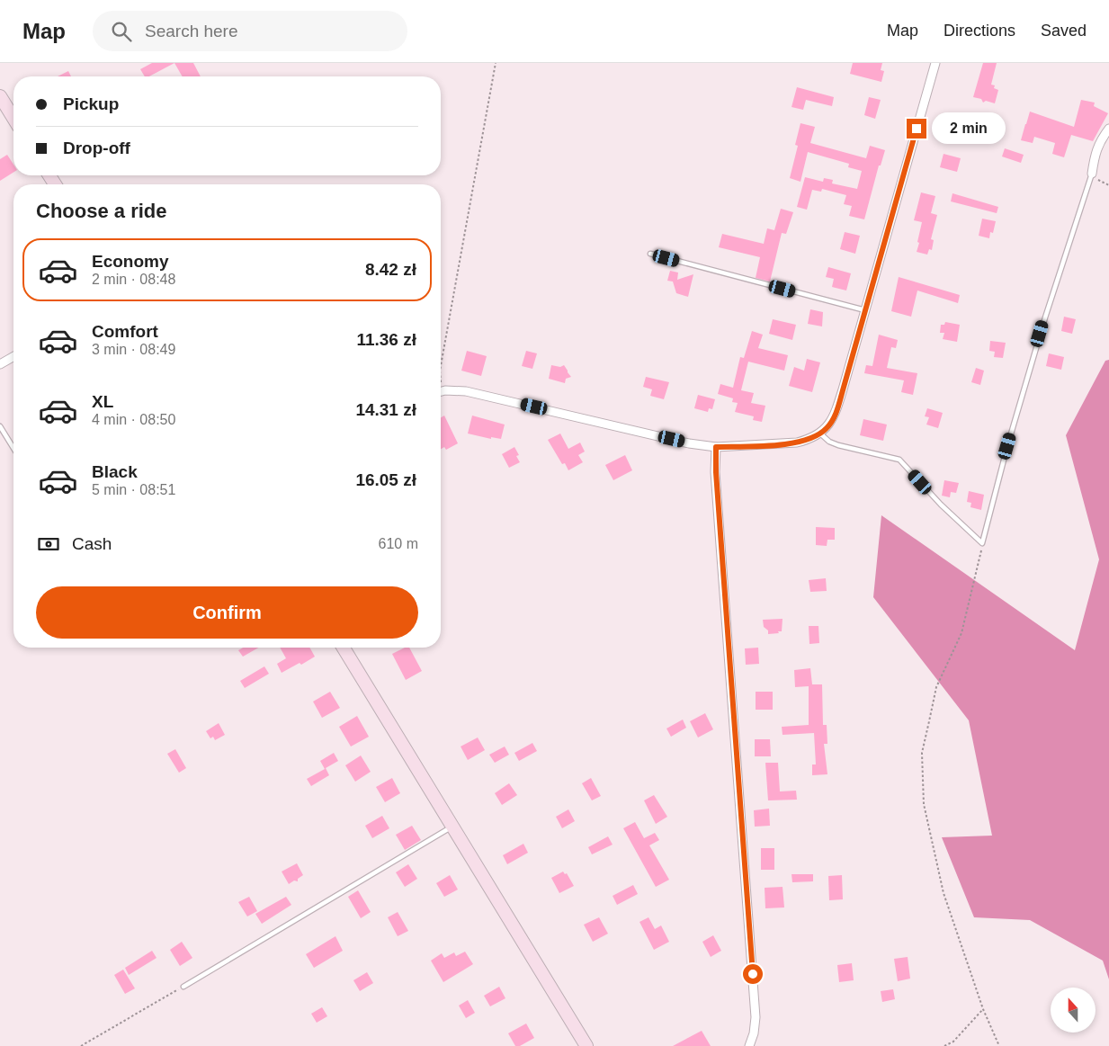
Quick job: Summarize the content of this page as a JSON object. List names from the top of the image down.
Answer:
{
  "north": "top",
  "page": {
    "header": "Map",
    "search": "Search here",
    "nav": ["Map", "Directions", "Saved"],
    "banner": ["Pickup", "Drop-off"],
    "bubble": "2 min",
    "heading": "Choose a ride",
    "list": [
      {
        "name": "Economy",
        "note": "2 min · 08:48",
        "value": "8.42 zł"
      },
      {
        "name": "Comfort",
        "note": "3 min · 08:49",
        "value": "11.36 zł"
      },
      {
        "name": "XL",
        "note": "4 min · 08:50",
        "value": "14.31 zł"
      },
      {
        "name": "Black",
        "note": "5 min · 08:51",
        "value": "16.05 zł"
      }
    ],
    "pay": ["Cash", "610 m"],
    "buttons": "Confirm"
  }
}
